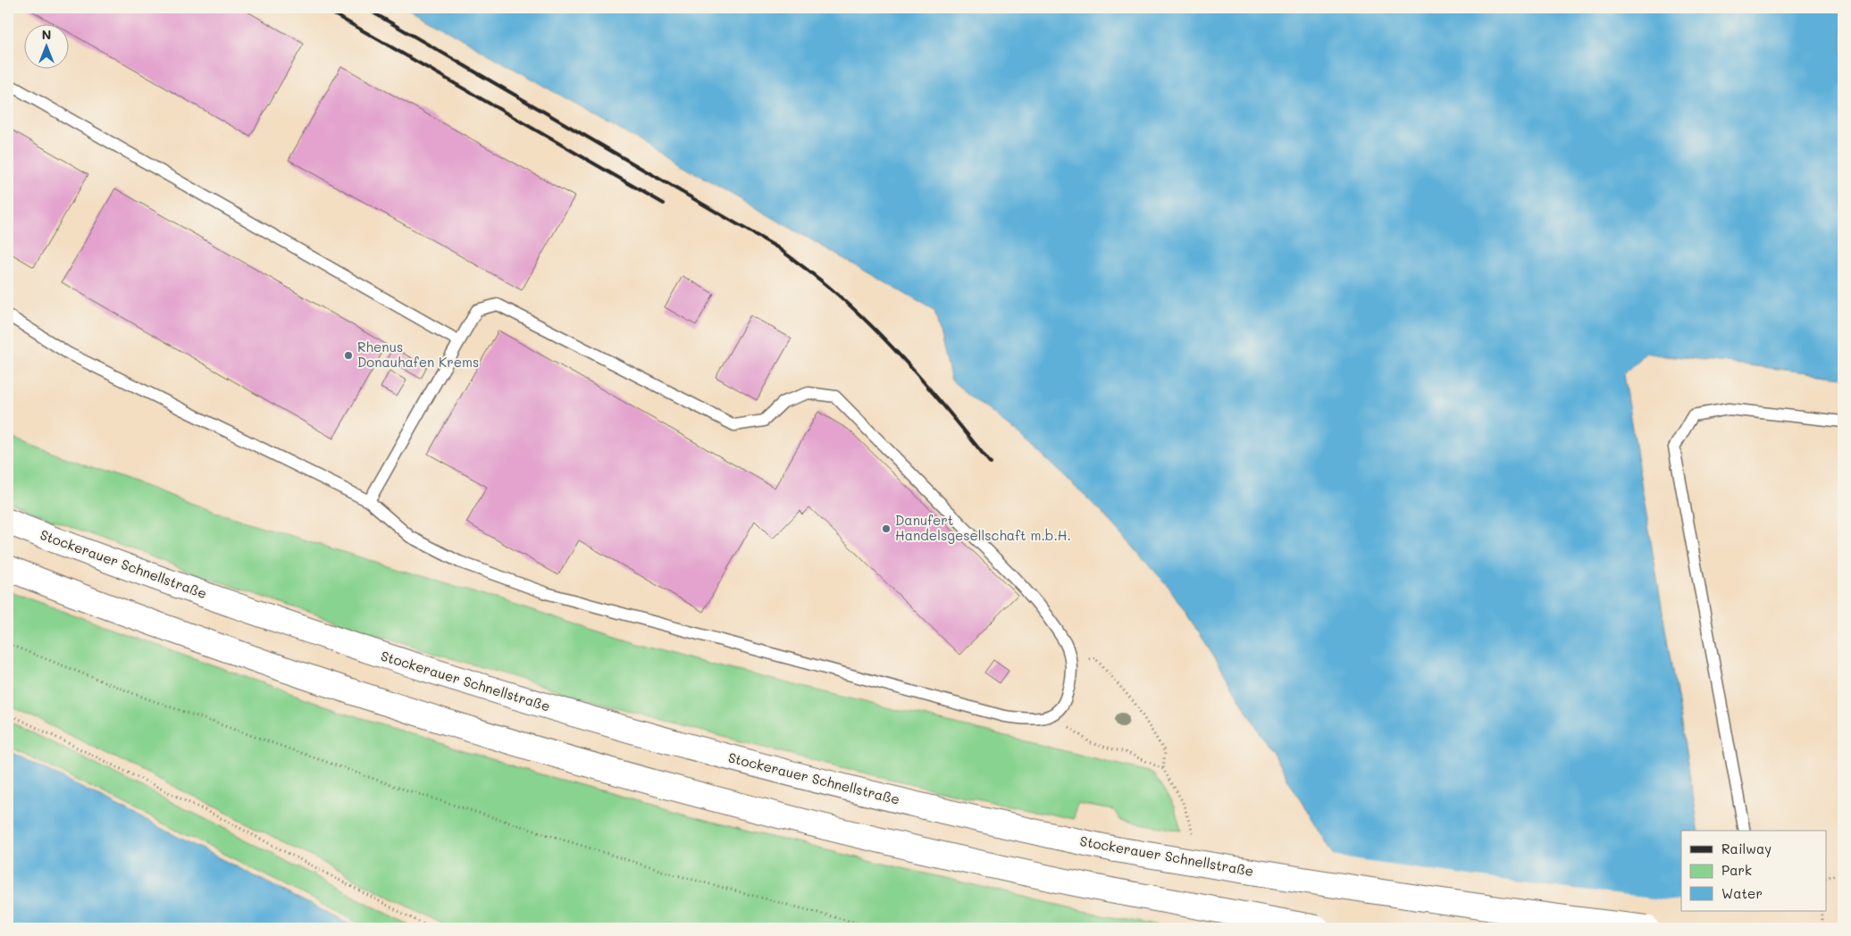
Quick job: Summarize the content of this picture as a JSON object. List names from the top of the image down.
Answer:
{
  "streets": {
    "highway": ["Stockerauer Schnellstraße"]
  },
  "places": ["Rhenus Donauhafen Krems", "Danufert Handelsgesellschaft m.b.H."],
  "legend": ["Railway", "Park", "Water"],
  "north": "top"
}
